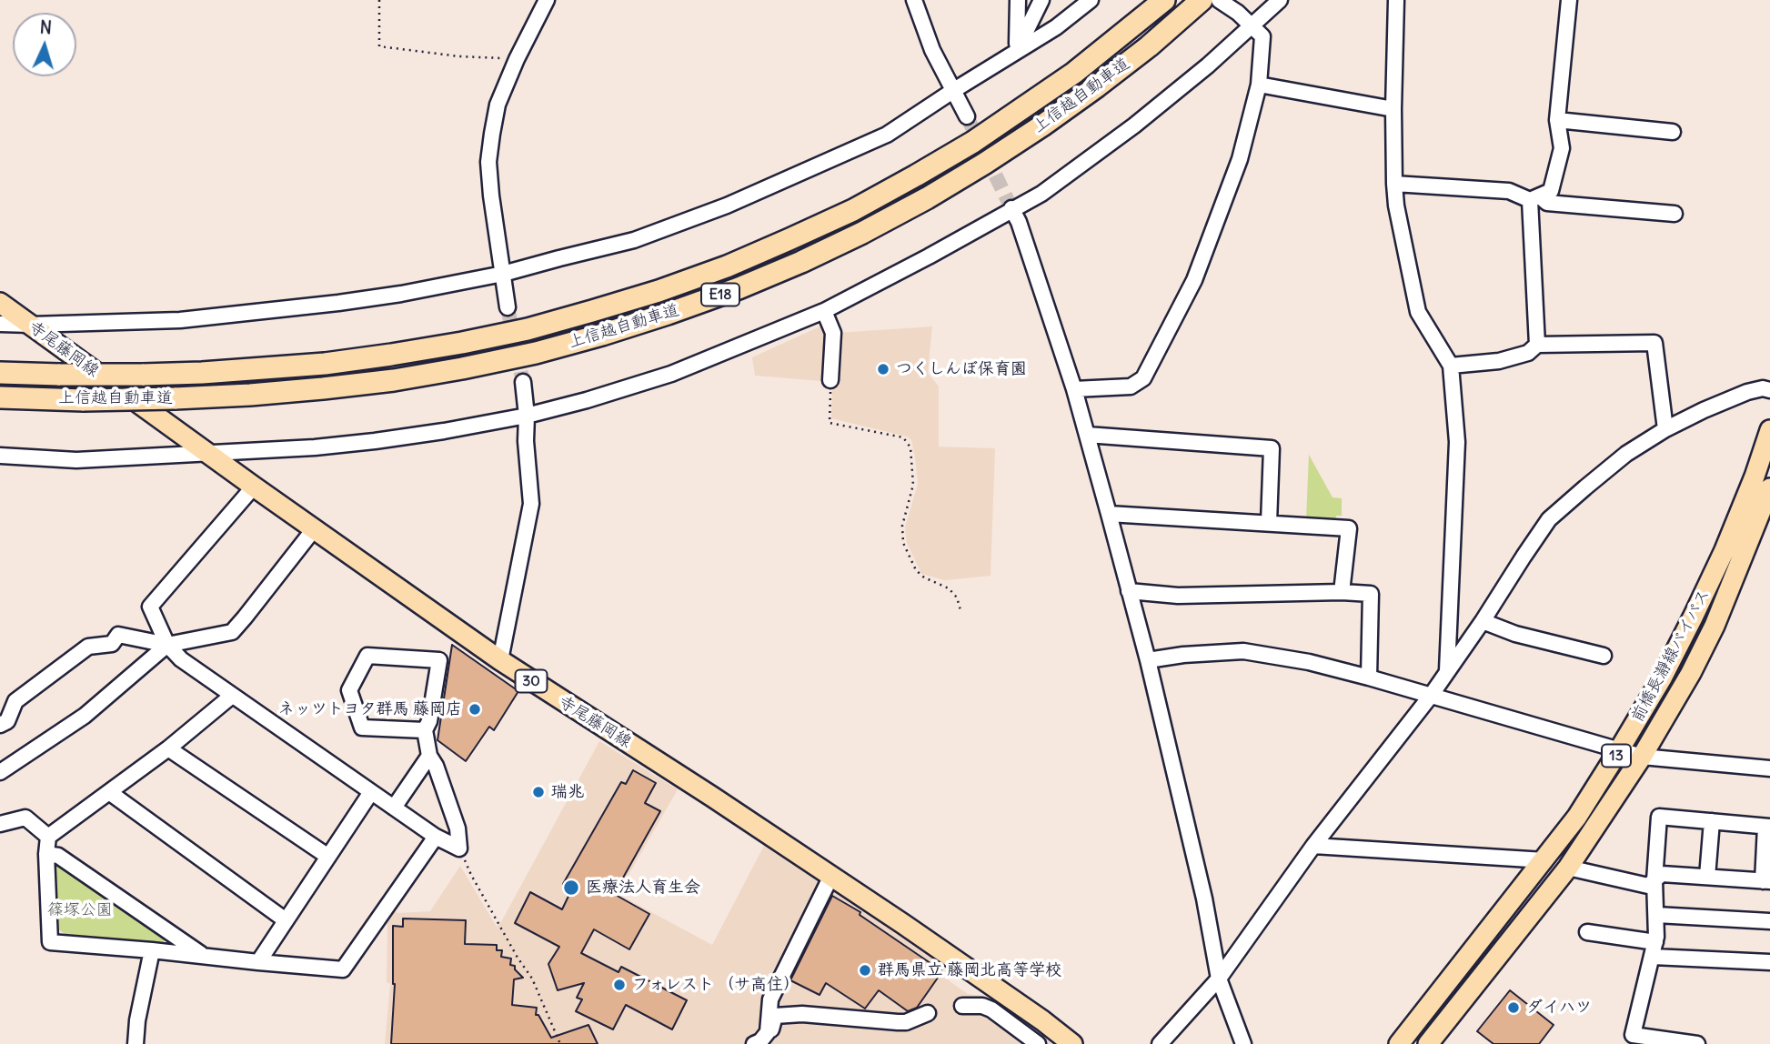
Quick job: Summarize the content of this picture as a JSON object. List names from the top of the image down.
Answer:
{
  "streets": {
    "highway": ["上信越自動車道", "E18"],
    "main road": [
      "寺尾藤岡線",
      "前橋長瀞線バイパス",
      "30",
      "13"
    ]
  },
  "parks": ["篠塚公園"],
  "places": [
    "つくしんぼ保育園",
    "ネッツトヨタ群馬 藤岡店",
    "瑞兆",
    "医療法人育生会",
    "群馬県立 藤岡北高等学校",
    "フォレスト （サ高住）",
    "ダイハツ"
  ],
  "north": "top"
}
